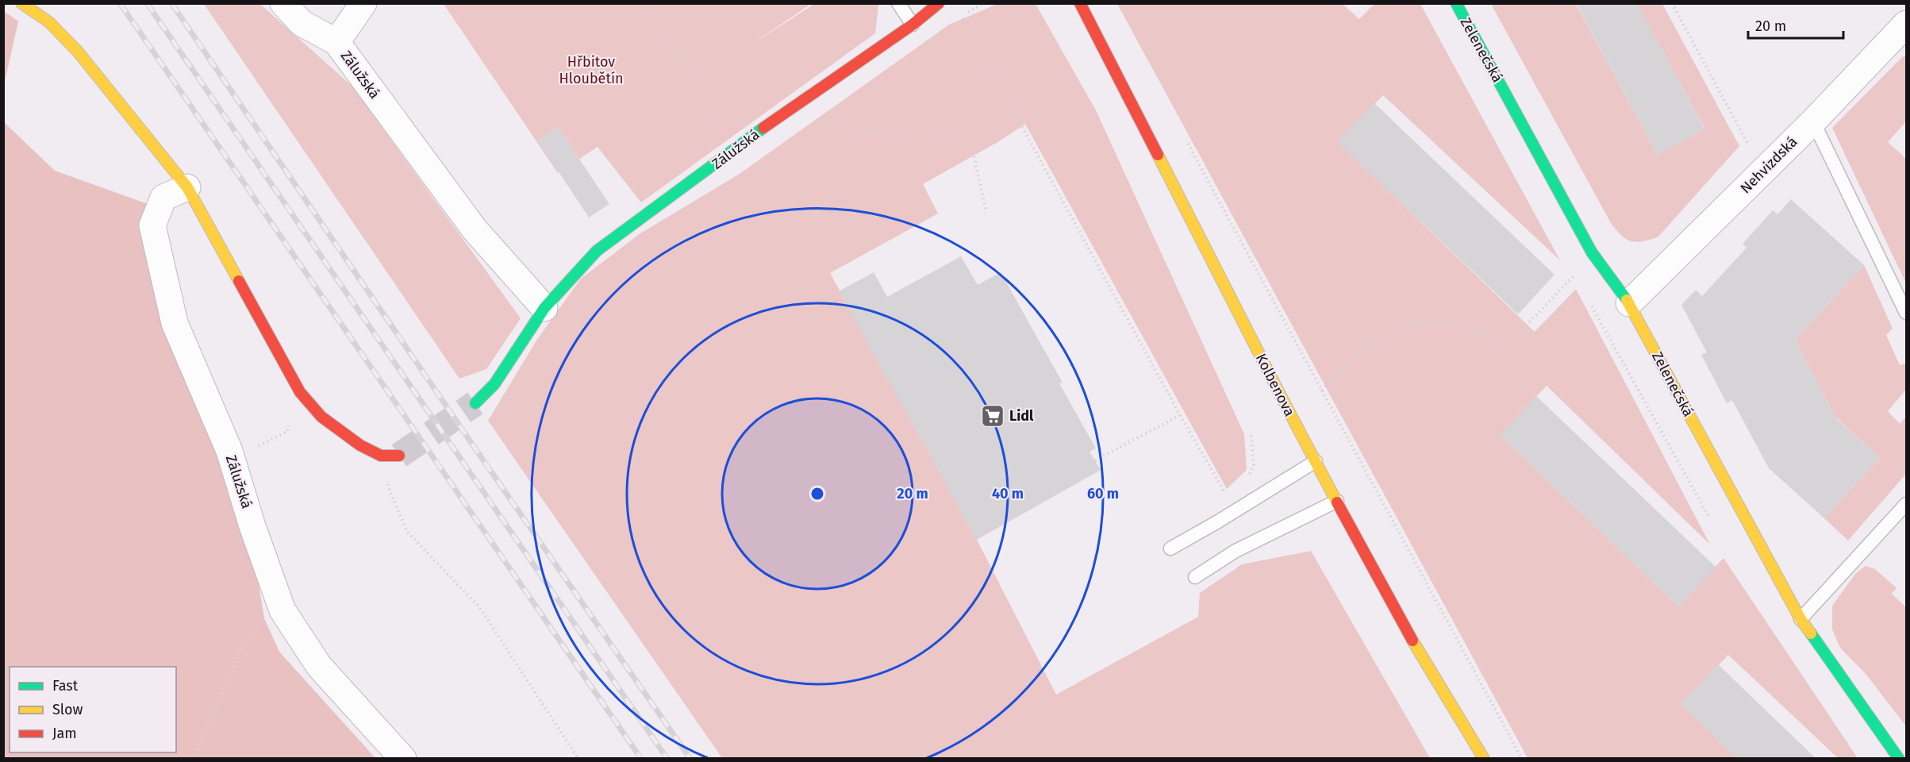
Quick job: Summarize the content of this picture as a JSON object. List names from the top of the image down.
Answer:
{
  "streets": {
    "street": [
      "Zelenečská",
      "Zálužská",
      "Nehvizdská",
      "Kolbenova"
    ]
  },
  "crossings": [
    ["Zelenečská", "Nehvizdská"]
  ],
  "parks": ["Hřbitov Hloubětín"],
  "places": {
    "supermarket": ["Lidl"]
  },
  "legend": ["Fast", "Slow", "Jam"],
  "scale_bar": "20 m",
  "rings": ["20 m", "40 m", "60 m"]
}
